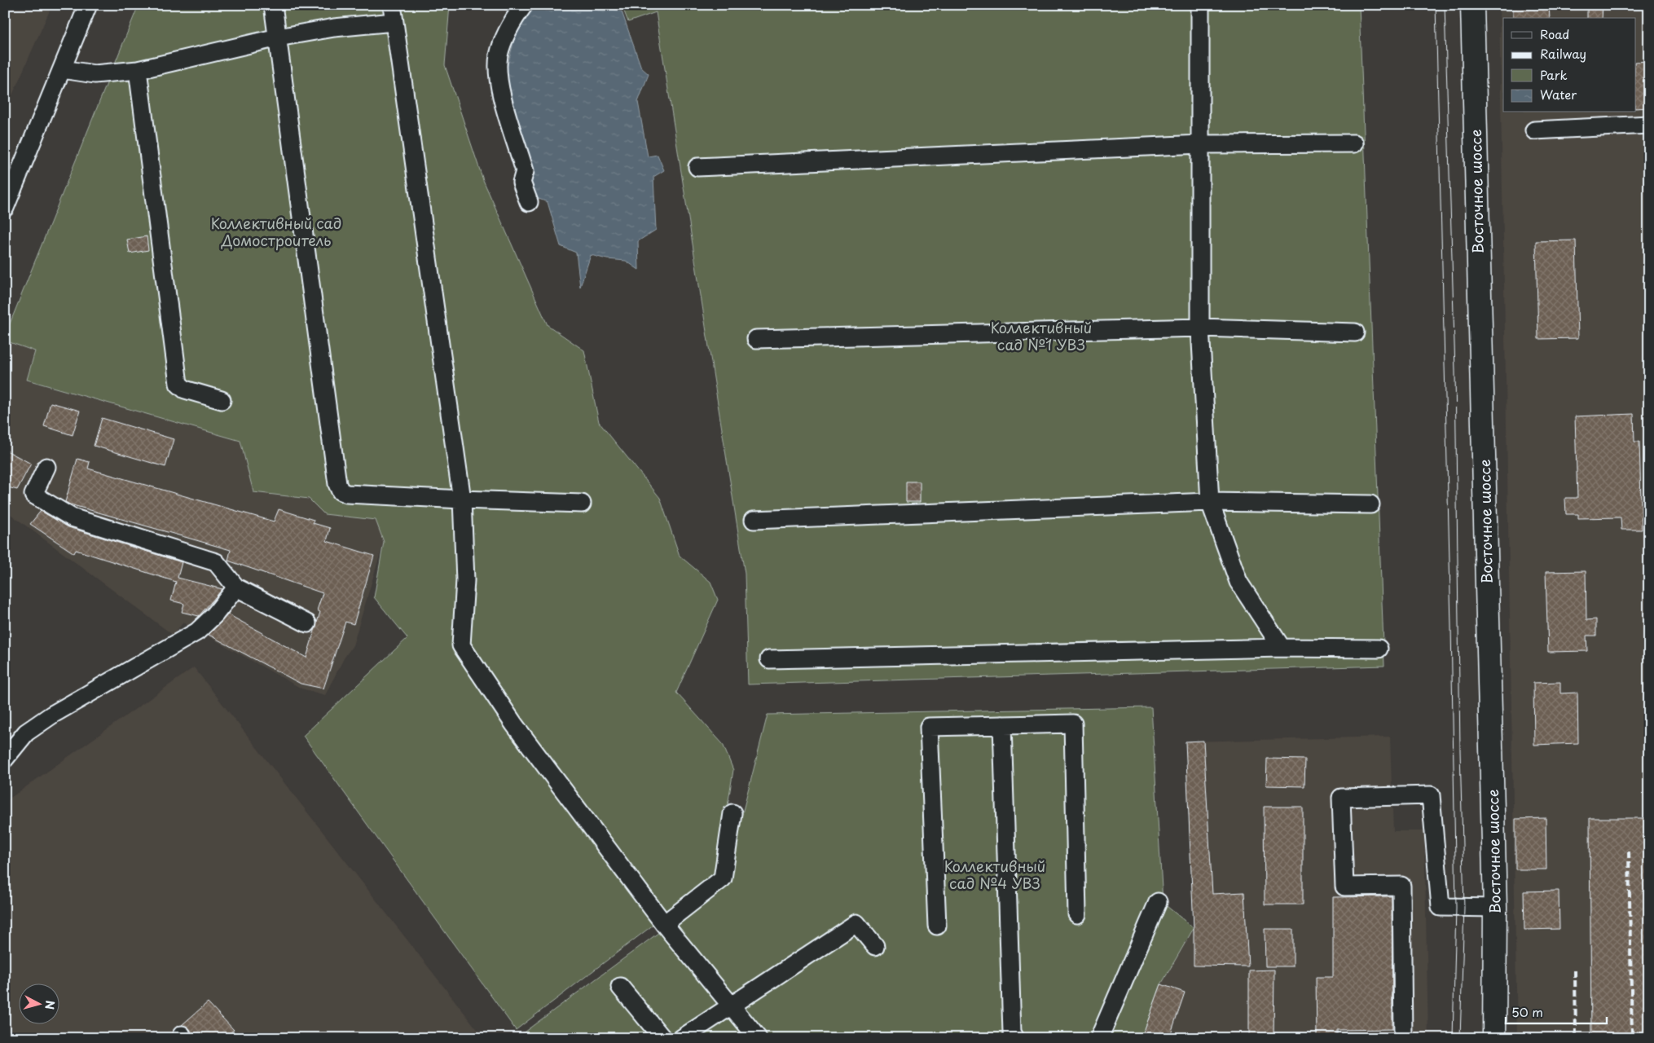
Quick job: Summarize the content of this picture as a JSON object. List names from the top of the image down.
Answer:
{
  "streets": {
    "main road": ["Восточное шоссе"]
  },
  "parks": ["Коллективный сад Домостроитель", "Коллективный сад №1 УВЗ", "Коллективный сад №4 УВЗ"],
  "legend": [
    "Road",
    "Railway",
    "Park",
    "Water"
  ],
  "scale_bar": "50 m",
  "north": "right"
}
